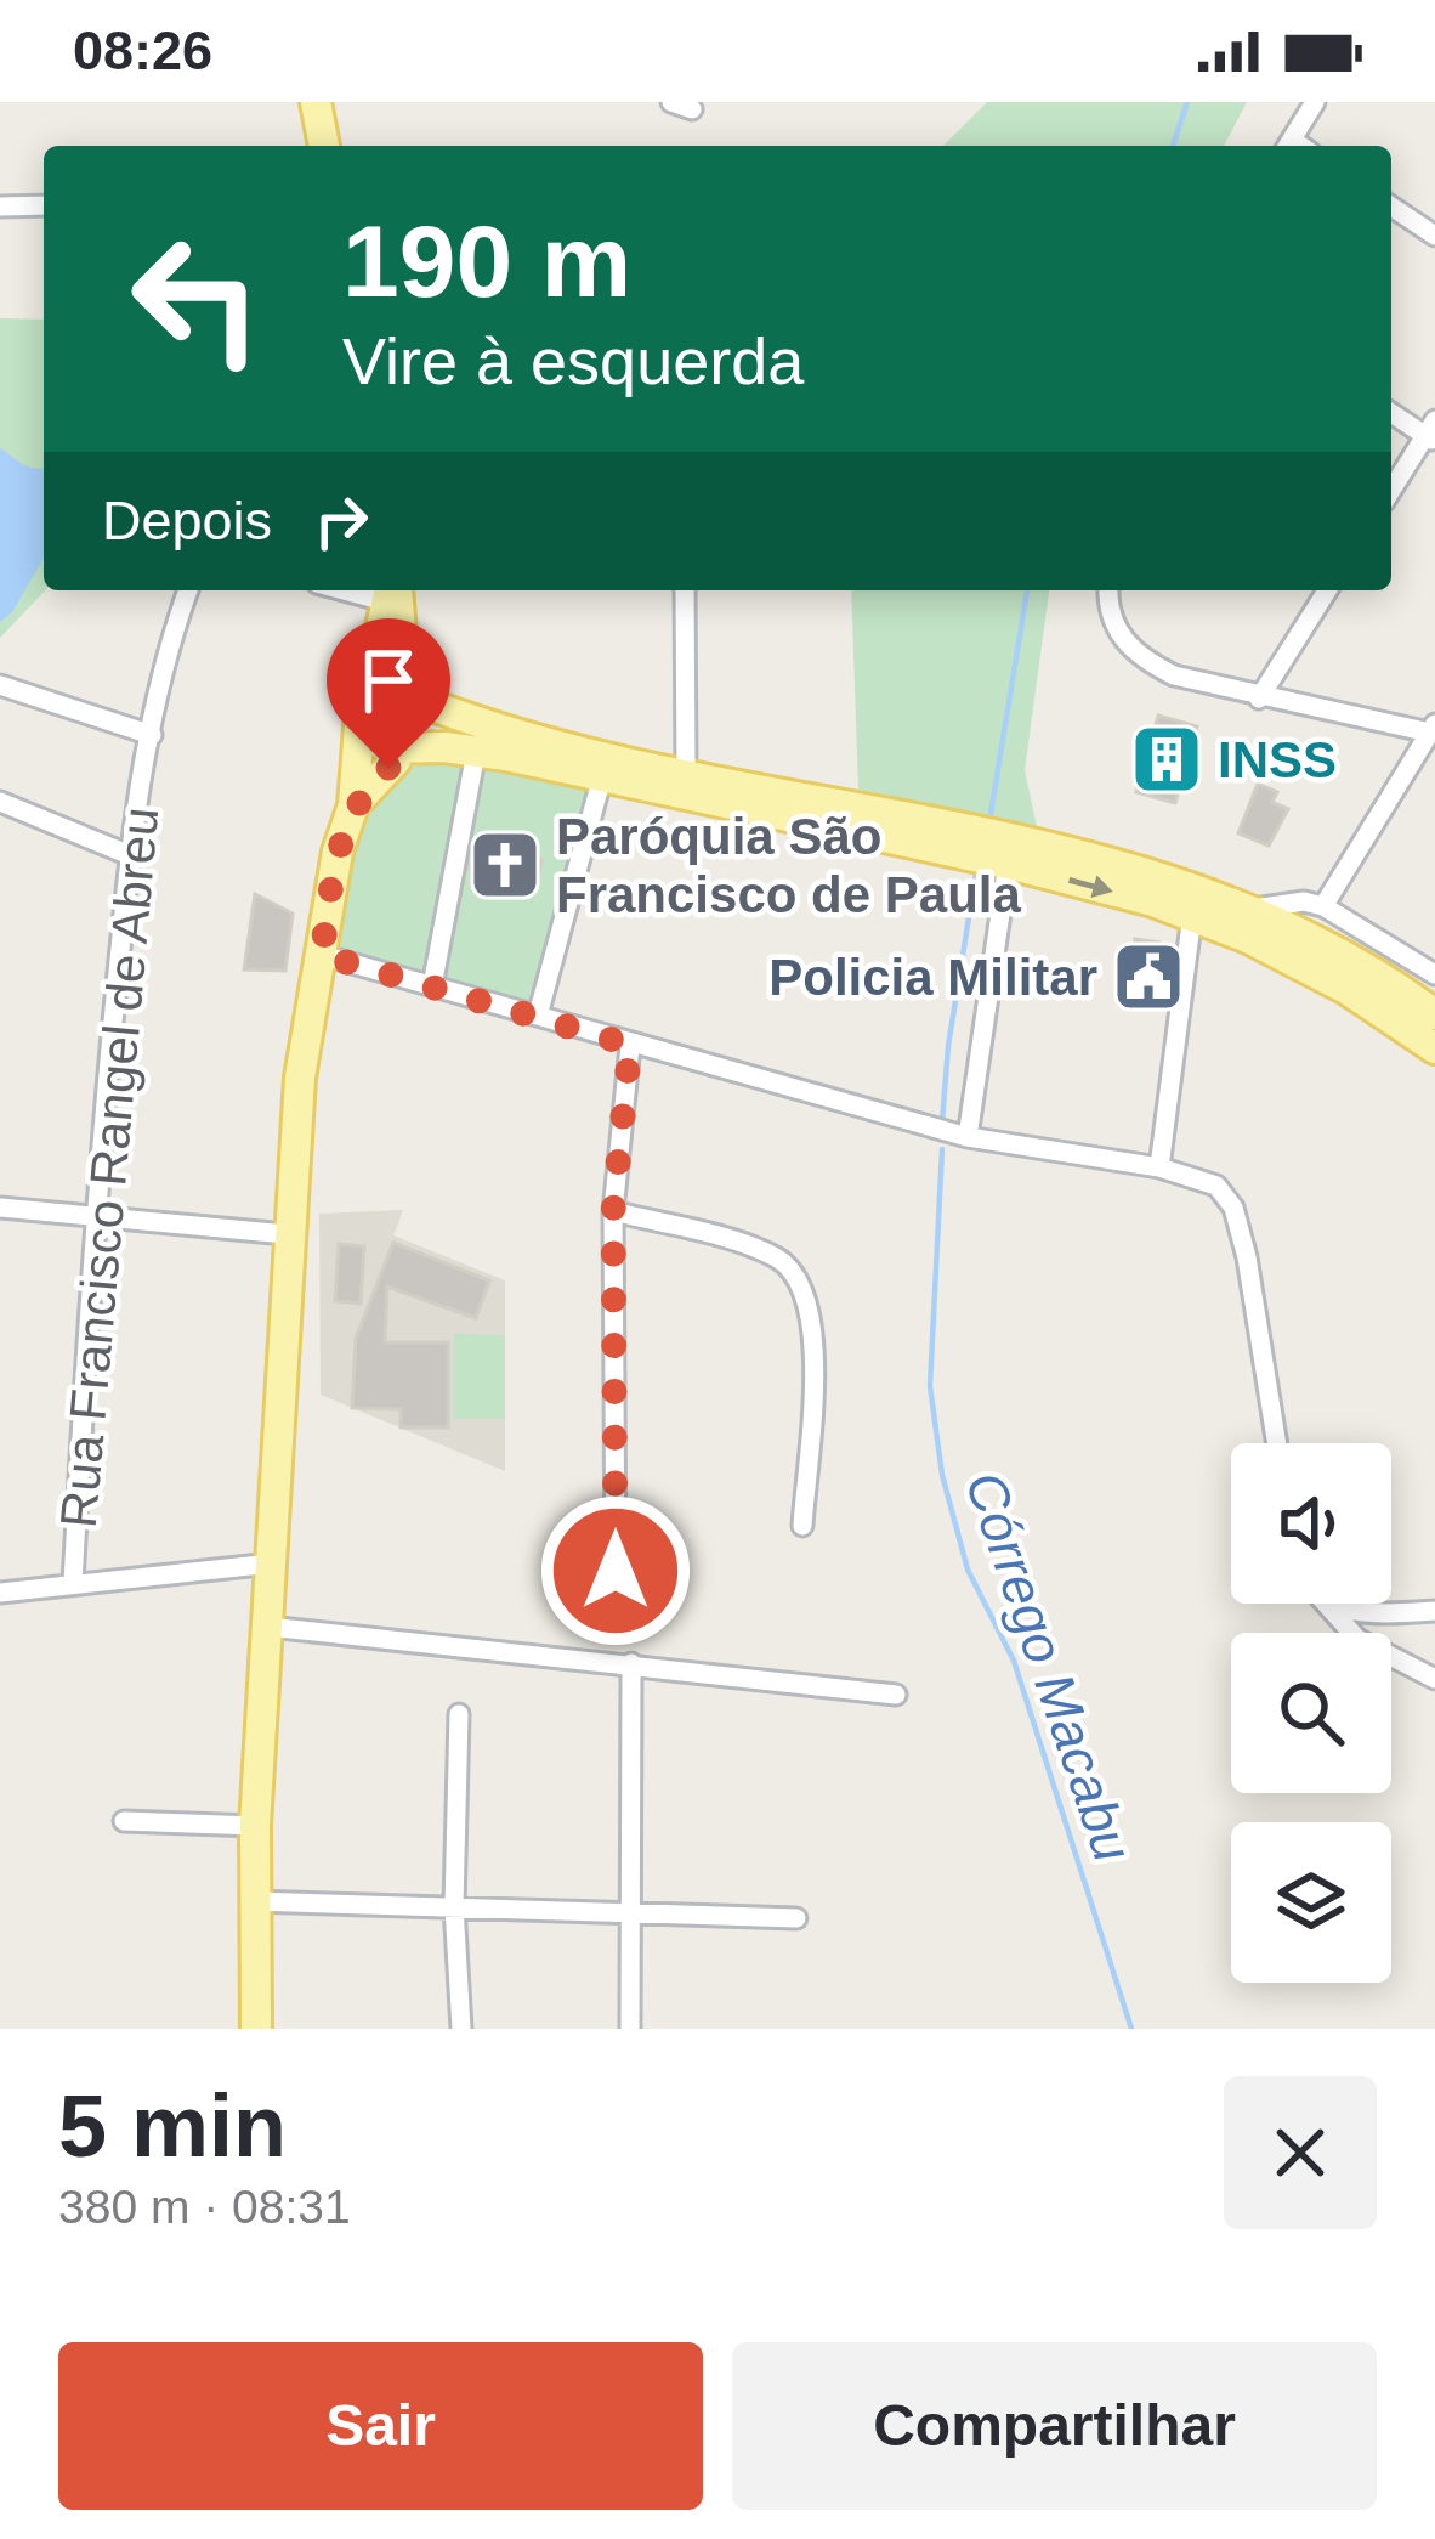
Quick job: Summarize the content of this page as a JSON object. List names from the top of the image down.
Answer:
{
  "streets": {
    "street": ["Rua Francisco Rangel de Abreu"]
  },
  "water": ["Córrego Macabu"],
  "places": {
    "building": ["INSS"],
    "church": ["Paróquia São Francisco de Paula"],
    "public building": ["Policia Militar"]
  },
  "page": {
    "status": "08:26",
    "turn": ["190 m", "Vire à esquerda"],
    "then": "Depois",
    "heading": ["5 min", "380 m · 08:31"],
    "buttons": ["Sair", "Compartilhar"]
  }
}
